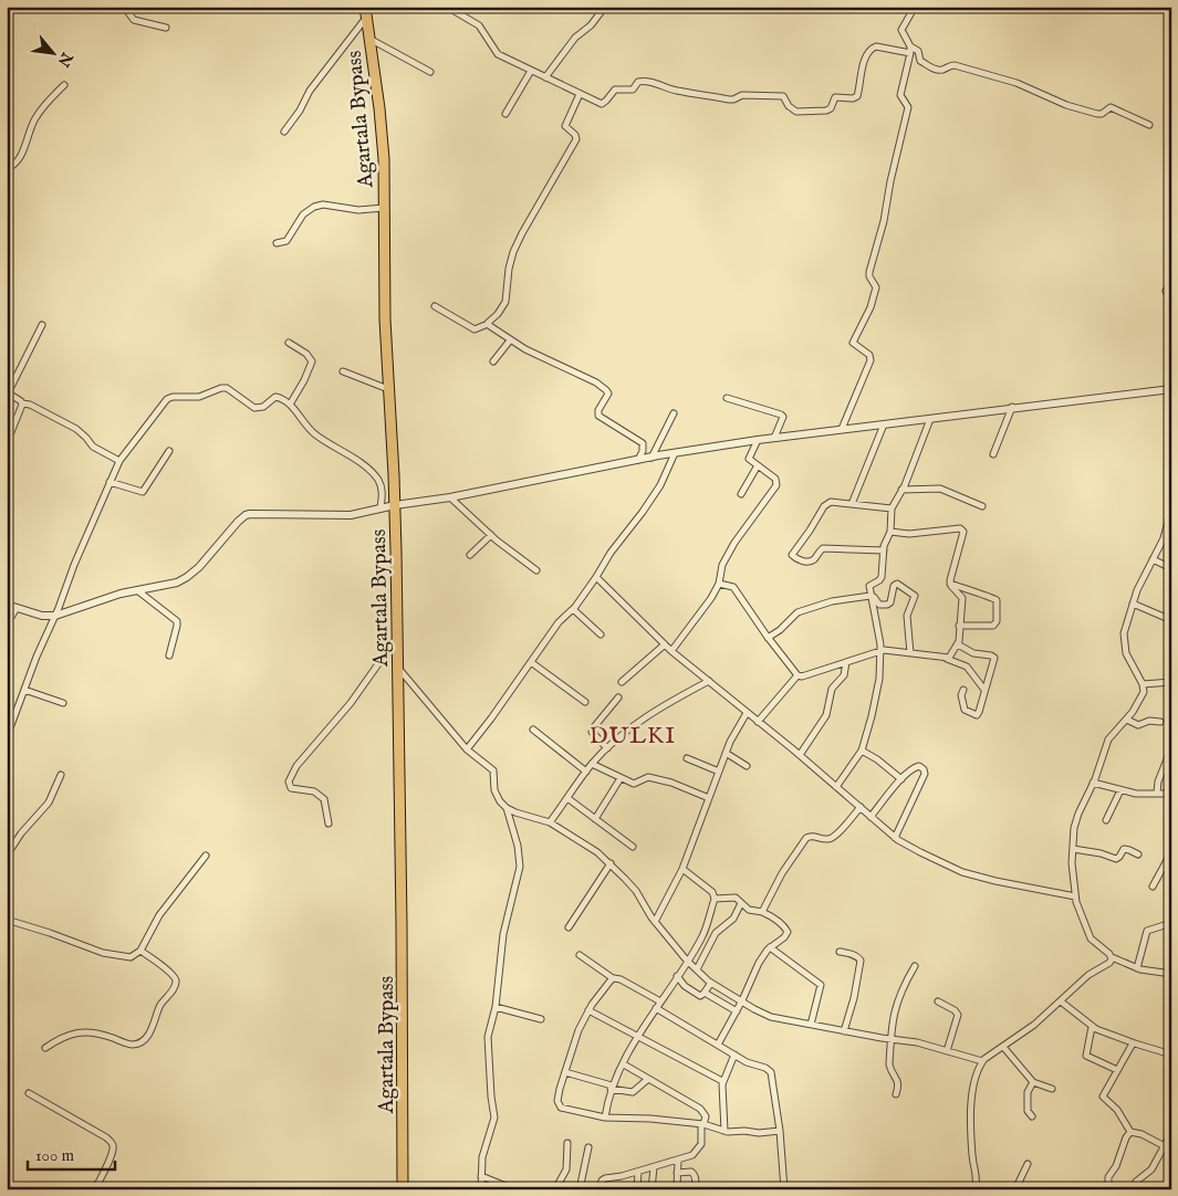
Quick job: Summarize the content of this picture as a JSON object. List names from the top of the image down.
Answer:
{
  "streets": {
    "highway": ["Agartala Bypass"]
  },
  "districts": ["DULKI"],
  "scale_bar": "100 m",
  "north": "bottom right"
}
